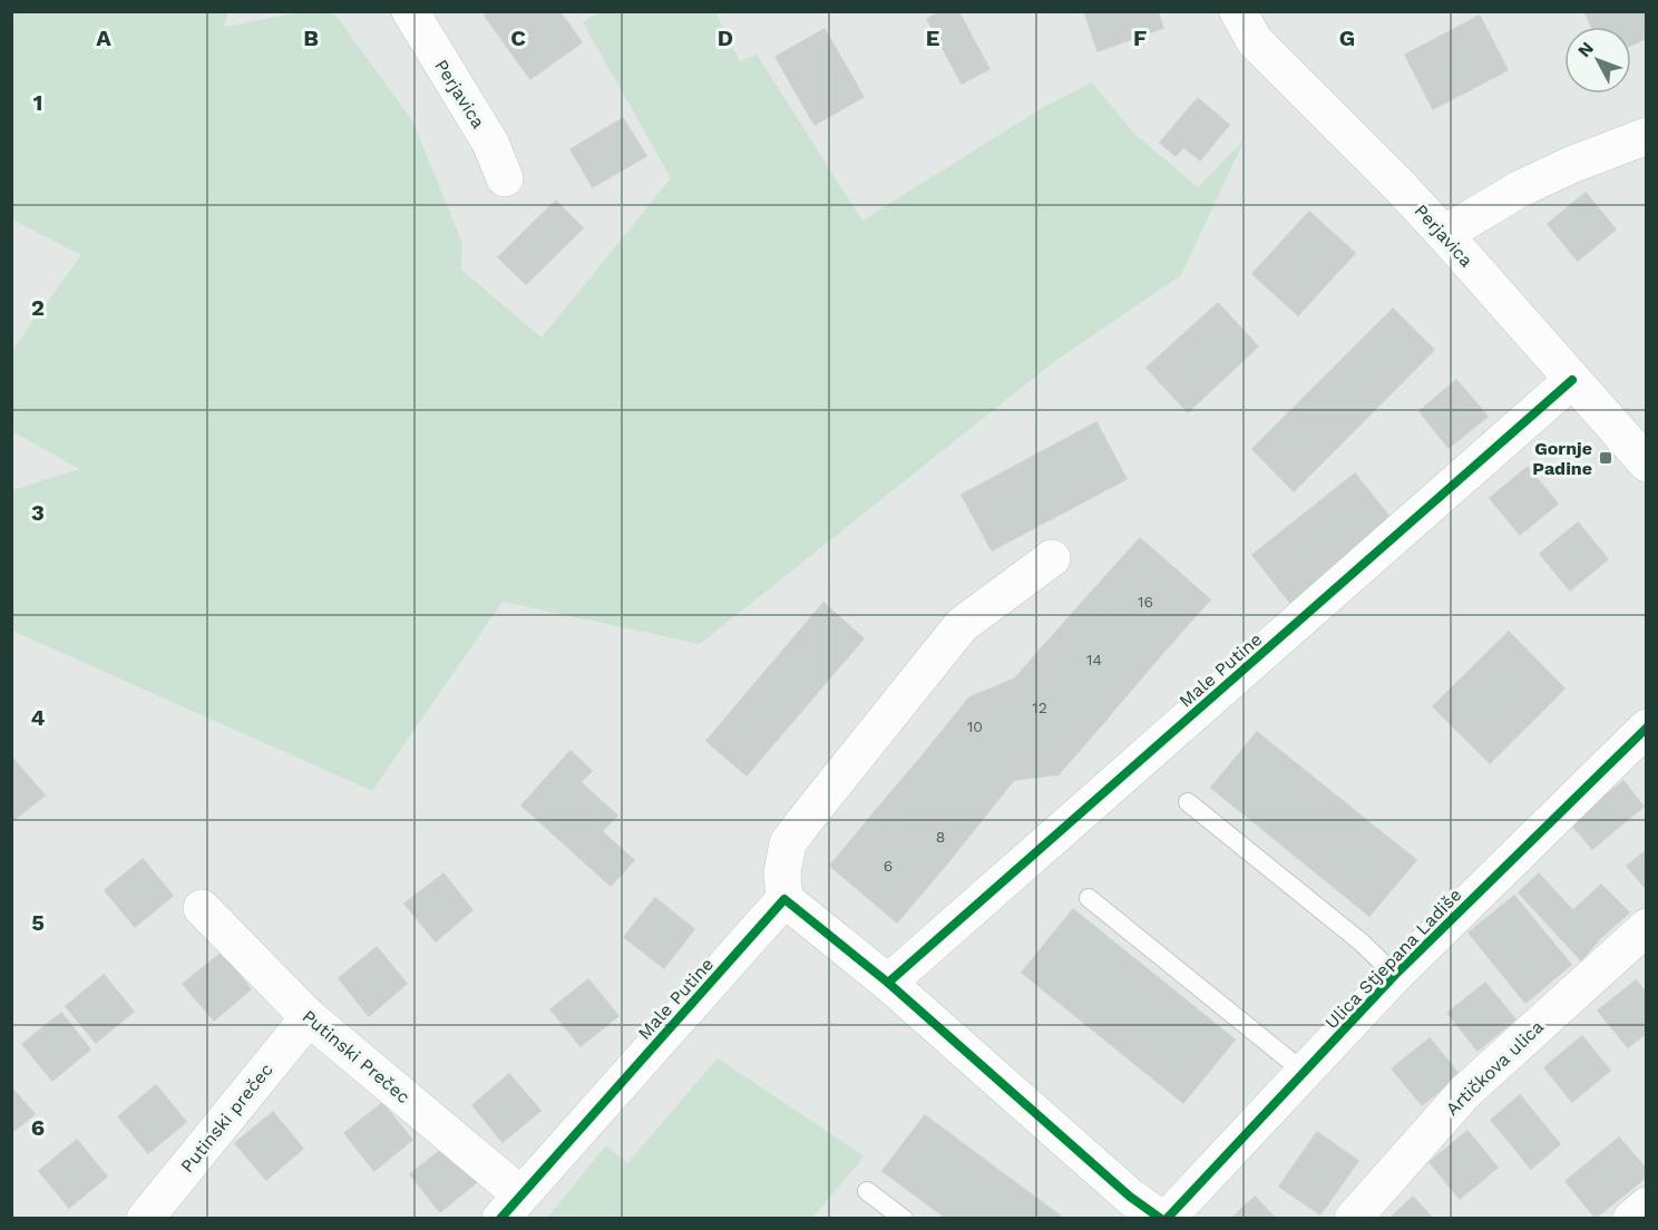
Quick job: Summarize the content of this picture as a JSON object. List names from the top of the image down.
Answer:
{
  "streets": {
    "street": [
      "Perjavica",
      "Male Putine",
      "Ulica Stjepana Ladiše",
      "Putinski Prečec",
      "Artičkova ulica",
      "Putinski prečec"
    ]
  },
  "crossings": [
    ["Perjavica", "Male Putine"],
    ["Male Putine", "Putinski Prečec"],
    ["Putinski Prečec", "Putinski prečec"]
  ],
  "places": {
    "transit": ["Gornje Padine"]
  },
  "house_numbers": [
    "16",
    "14",
    "12",
    "10",
    "8",
    "6"
  ],
  "north": "top left",
  "grid": {
    "columns": [
      "A",
      "B",
      "C",
      "D",
      "E",
      "F",
      "G"
    ],
    "rows": [
      "1",
      "2",
      "3",
      "4",
      "5",
      "6"
    ]
  }
}
